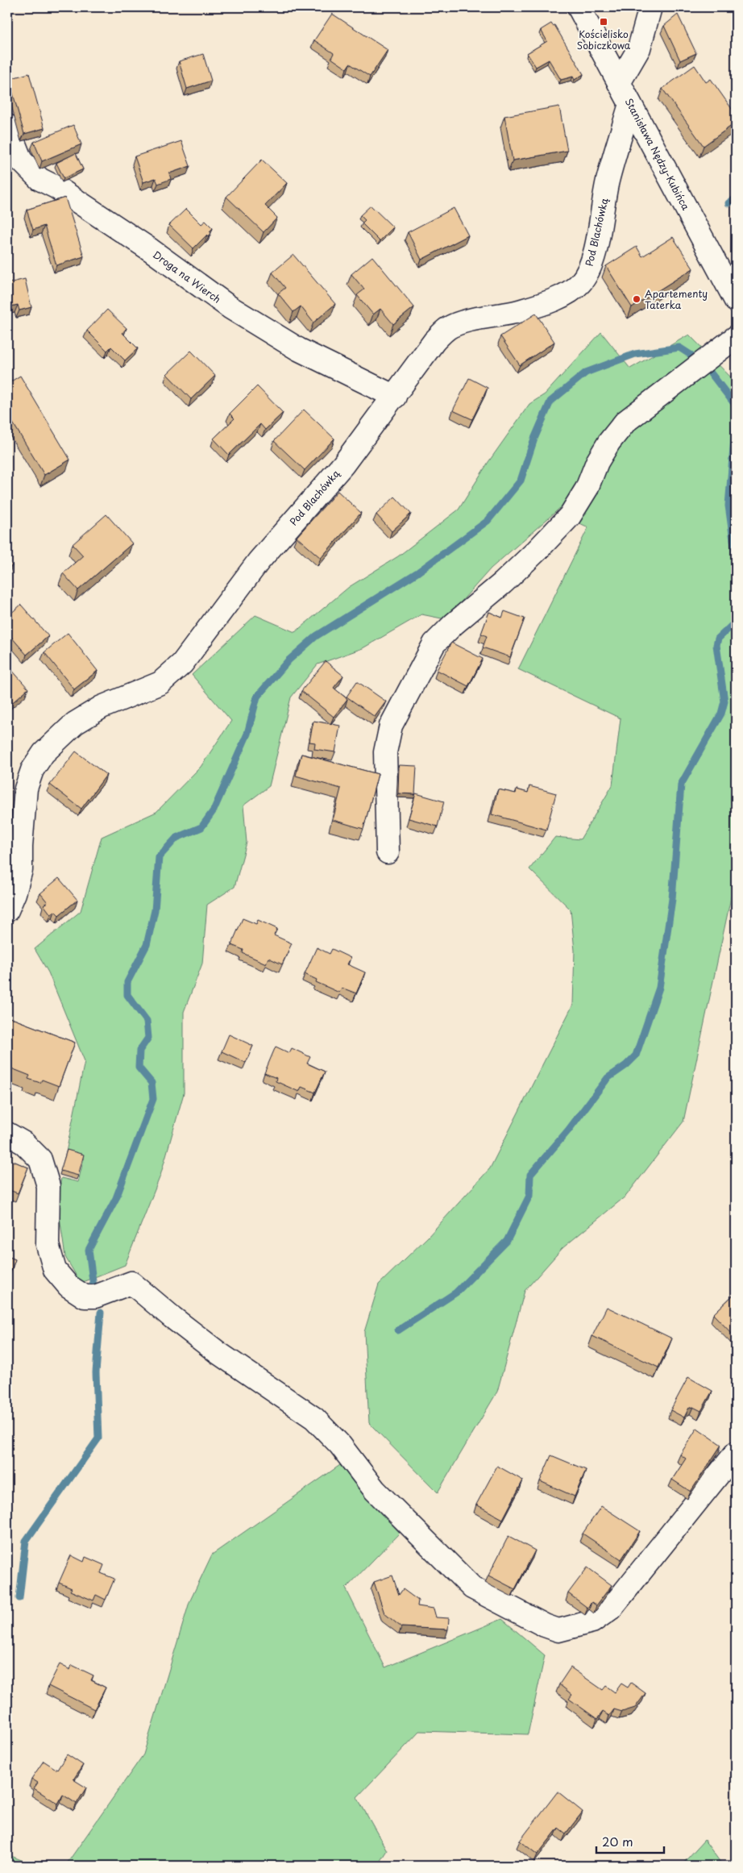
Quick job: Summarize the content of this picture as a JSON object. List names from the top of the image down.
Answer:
{
  "streets": {
    "street": ["Stanisława Nędzy-Kubińca", "Pod Blachówką", "Droga na Wierch"]
  },
  "crossings": [
    ["Stanisława Nędzy-Kubińca", "Pod Blachówką"],
    ["Pod Blachówką", "Droga na Wierch"]
  ],
  "places": {
    "transit": ["Kościelisko Sobiczkowa"],
    "other": ["Apartementy Taterka"]
  },
  "scale_bar": "20 m"
}
